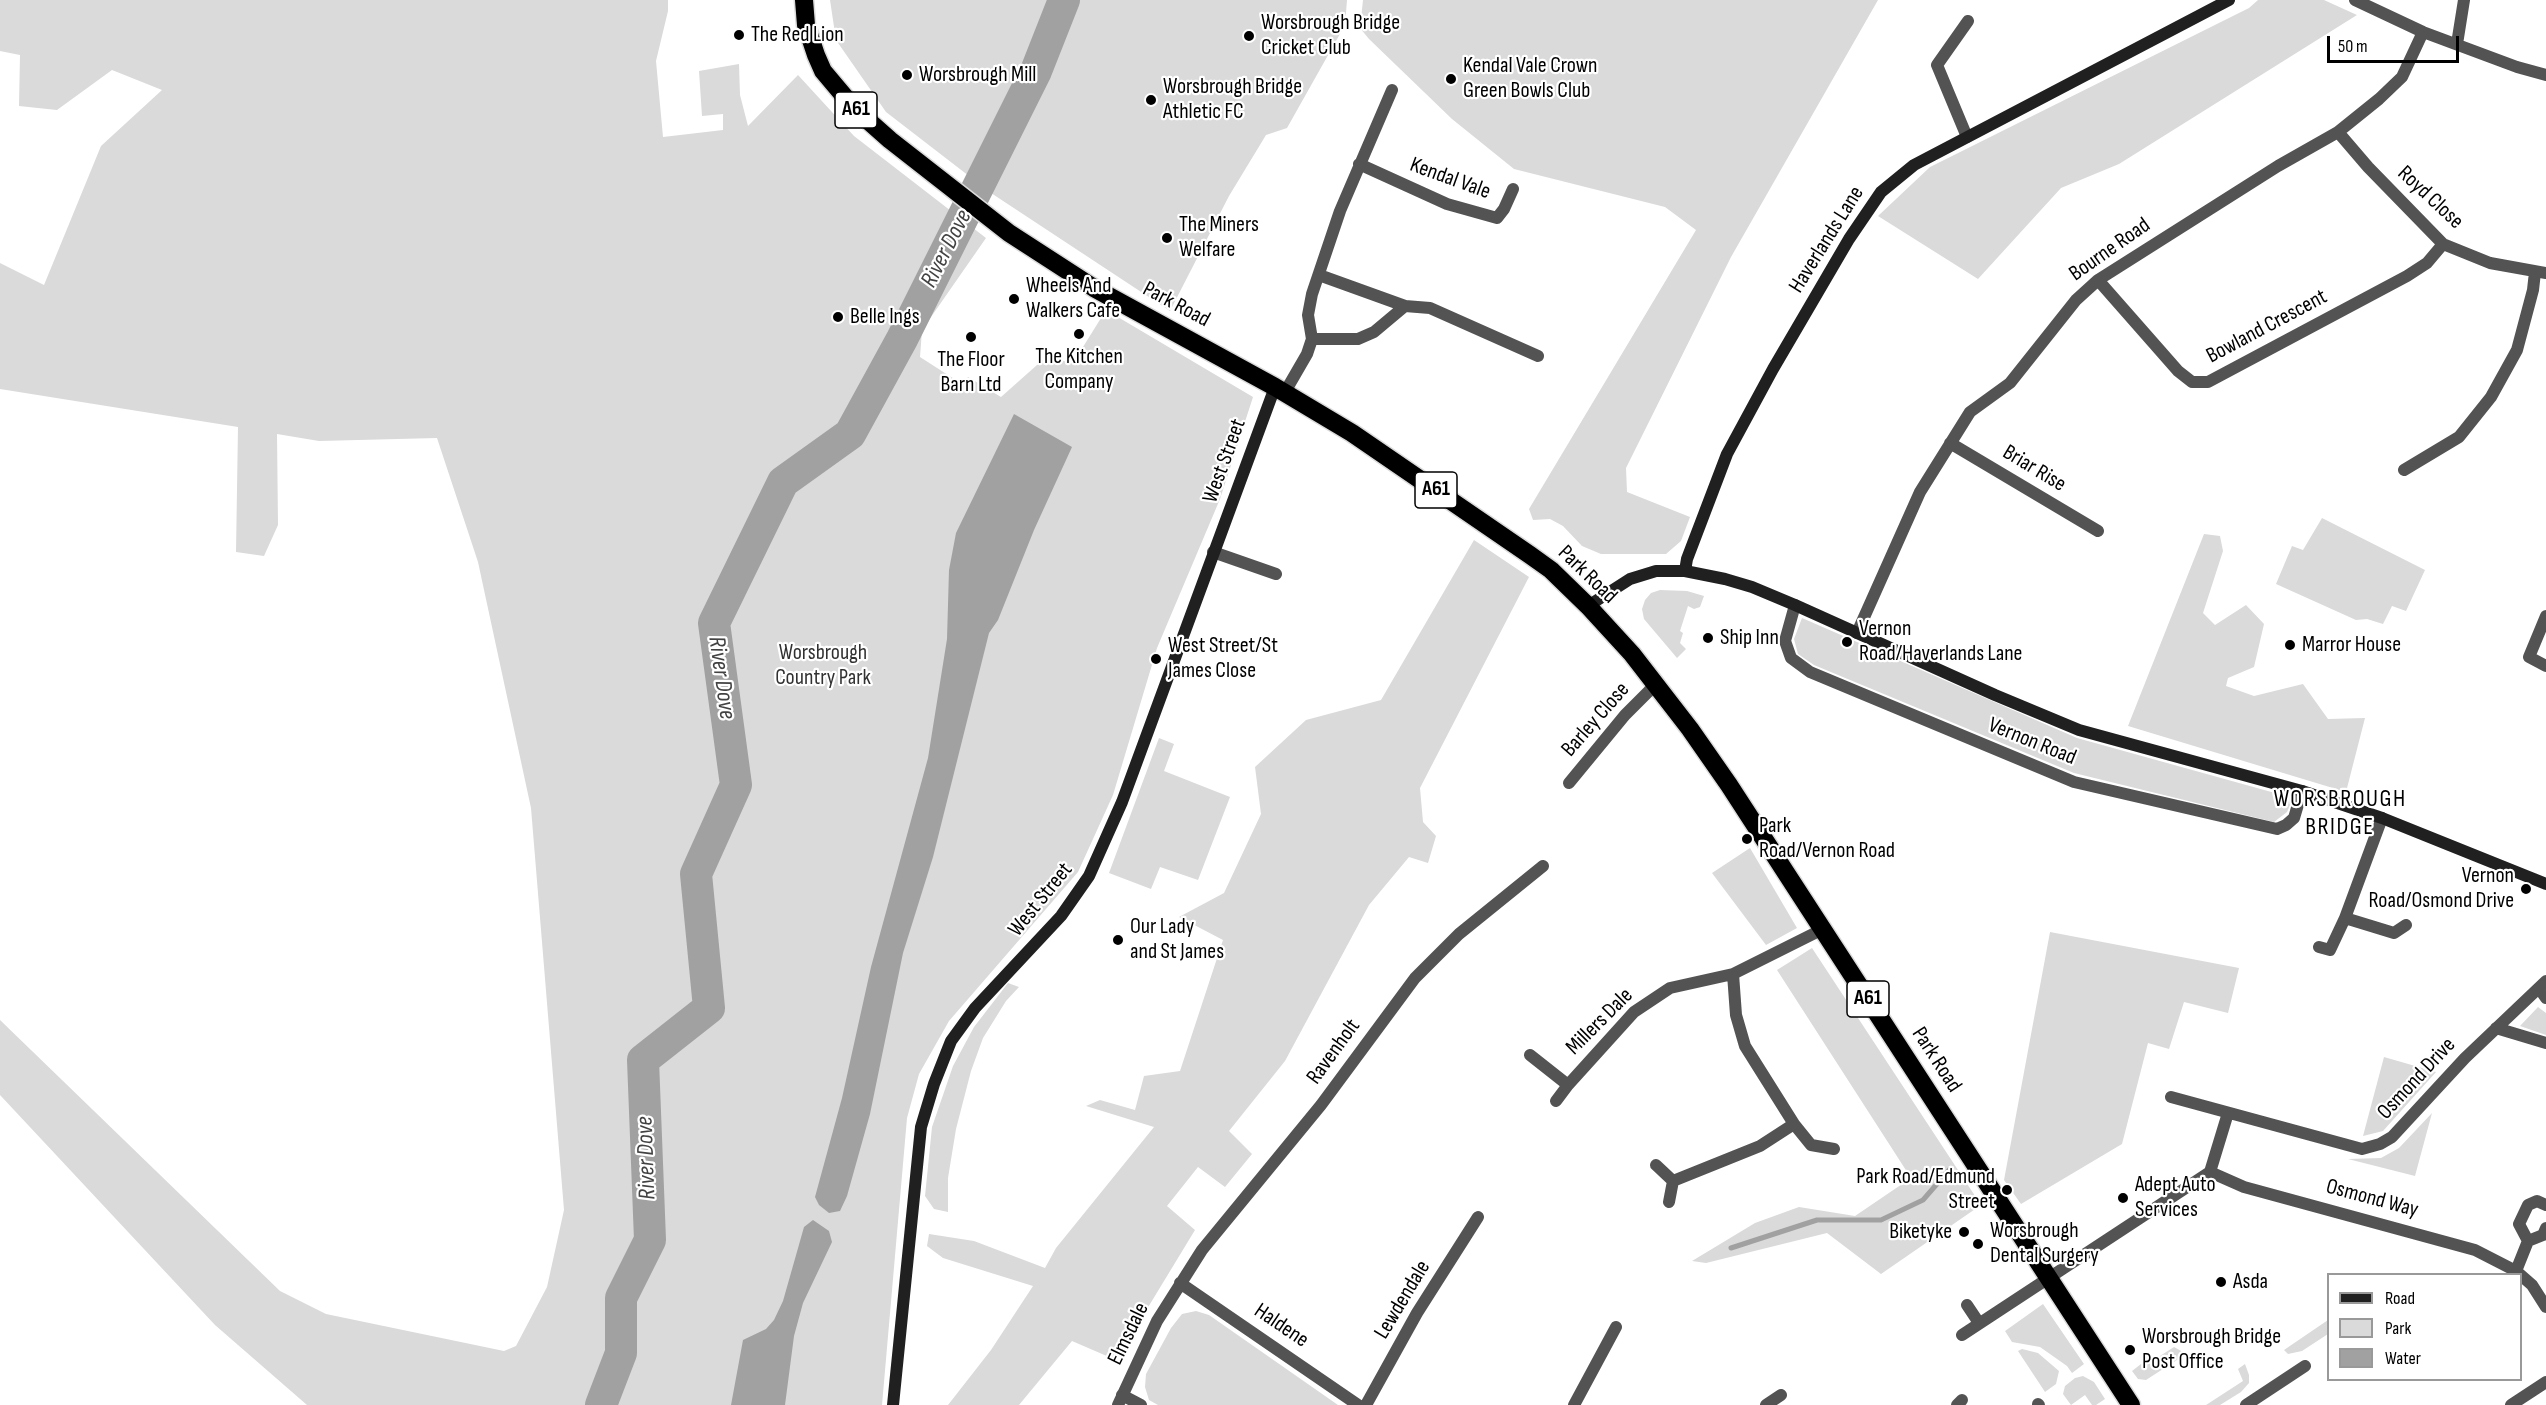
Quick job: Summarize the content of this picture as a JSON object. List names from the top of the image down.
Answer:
{
  "streets": {
    "highway": ["A61", "Park Road"],
    "street": [
      "Kendal Vale",
      "Royd Close",
      "Haverlands Lane",
      "Bourne Road",
      "Bowland Crescent",
      "West Street",
      "Briar Rise",
      "Barley Close",
      "Vernon Road",
      "Millers Dale",
      "Ravenholt",
      "Osmond Drive",
      "Osmond Way",
      "Lewdendale",
      "Haldene",
      "Elmsdale"
    ]
  },
  "crossings": [
    ["Royd Close", "Bourne Road"],
    ["Royd Close", "Bowland Crescent"],
    ["Haverlands Lane", "Vernon Road"],
    ["Bourne Road", "Bowland Crescent"],
    ["Bourne Road", "Briar Rise"],
    ["Bourne Road", "Vernon Road"],
    ["Park Road", "West Street"],
    ["Park Road", "Barley Close"],
    ["Park Road", "Vernon Road"],
    ["Park Road", "Millers Dale"],
    ["Ravenholt", "Haldene"],
    ["Ravenholt", "Elmsdale"],
    ["Haldene", "Elmsdale"]
  ],
  "districts": ["WORSBROUGH BRIDGE"],
  "water": ["River Dove"],
  "parks": ["Worsbrough Country Park"],
  "places": [
    "The Red Lion",
    "Worsbrough Bridge Cricket Club",
    "Worsbrough Mill",
    "Kendal Vale Crown Green Bowls Club",
    "Worsbrough Bridge Athletic FC",
    "The Miners Welfare",
    "Wheels And Walkers Cafe",
    "Belle Ings",
    "The Kitchen Company",
    "The Floor Barn Ltd",
    "Ship Inn",
    "Vernon Road/Haverlands Lane",
    "Marror House",
    "West Street/St James Close",
    "Park Road/Vernon Road",
    "Vernon Road/Osmond Drive",
    "Our Lady and St James",
    "Park Road/Edmund Street",
    "Adept Auto Services",
    "Biketyke",
    "Worsbrough Dental Surgery",
    "Asda",
    "Worsbrough Bridge Post Office"
  ],
  "legend": ["Road", "Park", "Water"],
  "scale_bar": "50 m"
}
